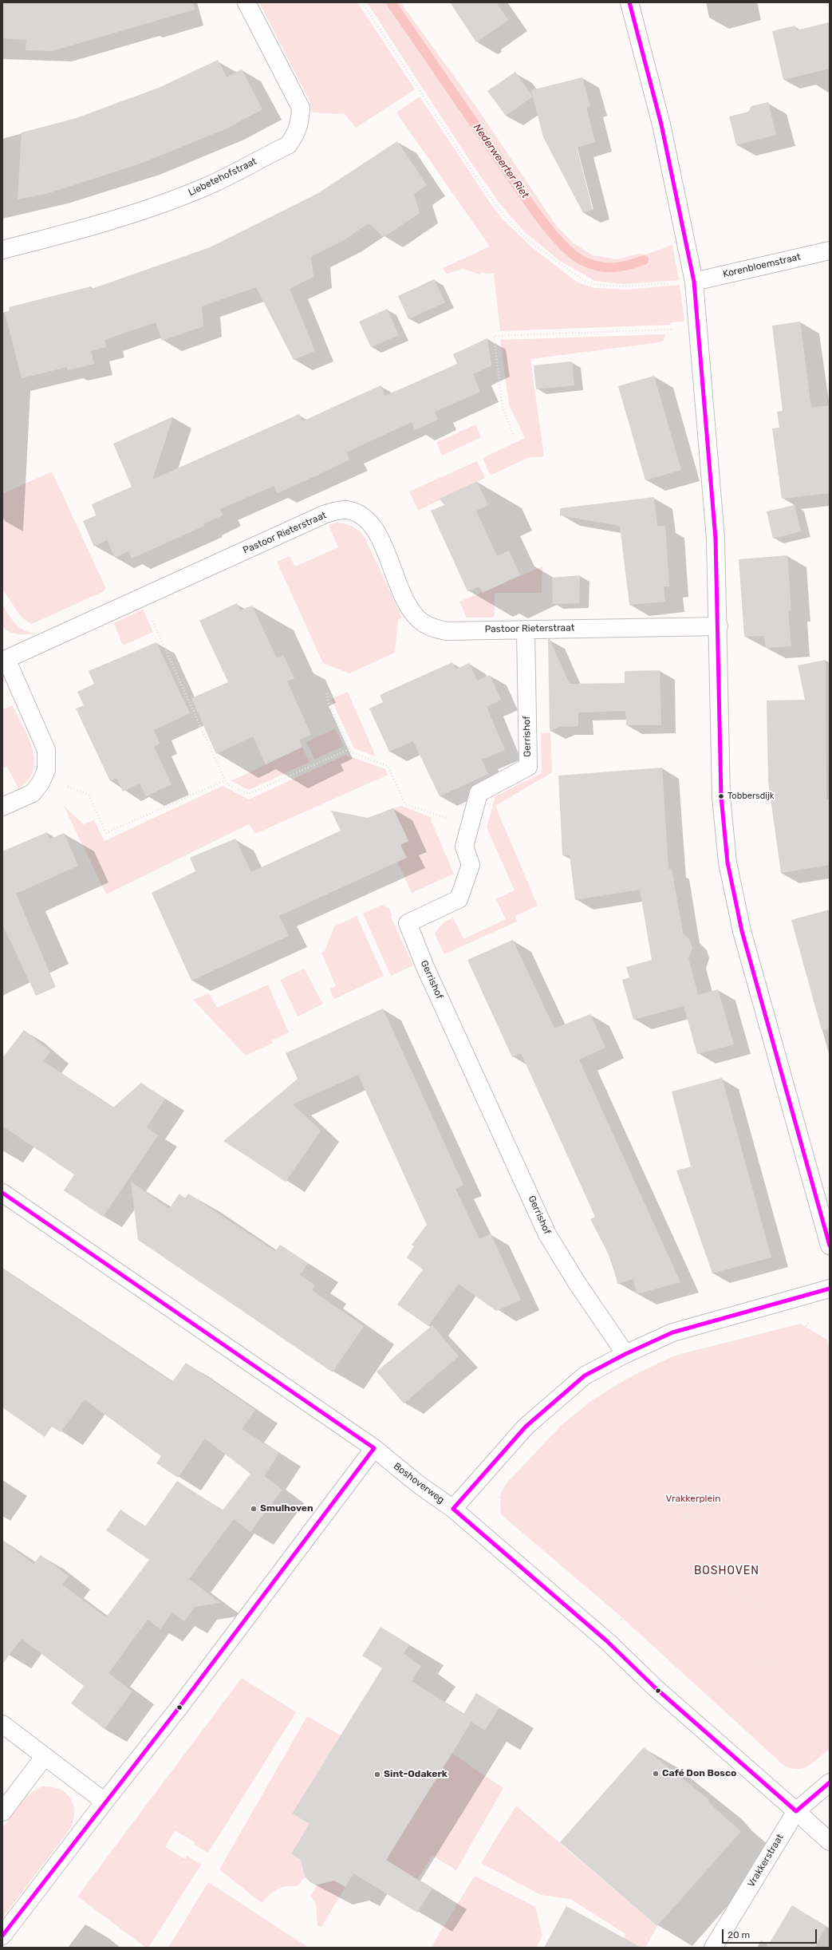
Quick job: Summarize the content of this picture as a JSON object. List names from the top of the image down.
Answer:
{
  "streets": {
    "street": [
      "Liebetehofstraat",
      "Korenbloemstraat",
      "Pastoor Rieterstraat",
      "Gerrishof",
      "Boshoverweg",
      "Vrakkerstraat"
    ]
  },
  "crossings": [
    ["Pastoor Rieterstraat", "Gerrishof"],
    ["Boshoverweg", "Vrakkerstraat"]
  ],
  "districts": ["BOSHOVEN"],
  "water": ["Nederweerter Riet"],
  "parks": ["Vrakkerplein"],
  "places": [
    "Tobbersdijk",
    "Smulhoven",
    "Café Don Bosco",
    "Sint-Odakerk"
  ],
  "scale_bar": "20 m"
}
